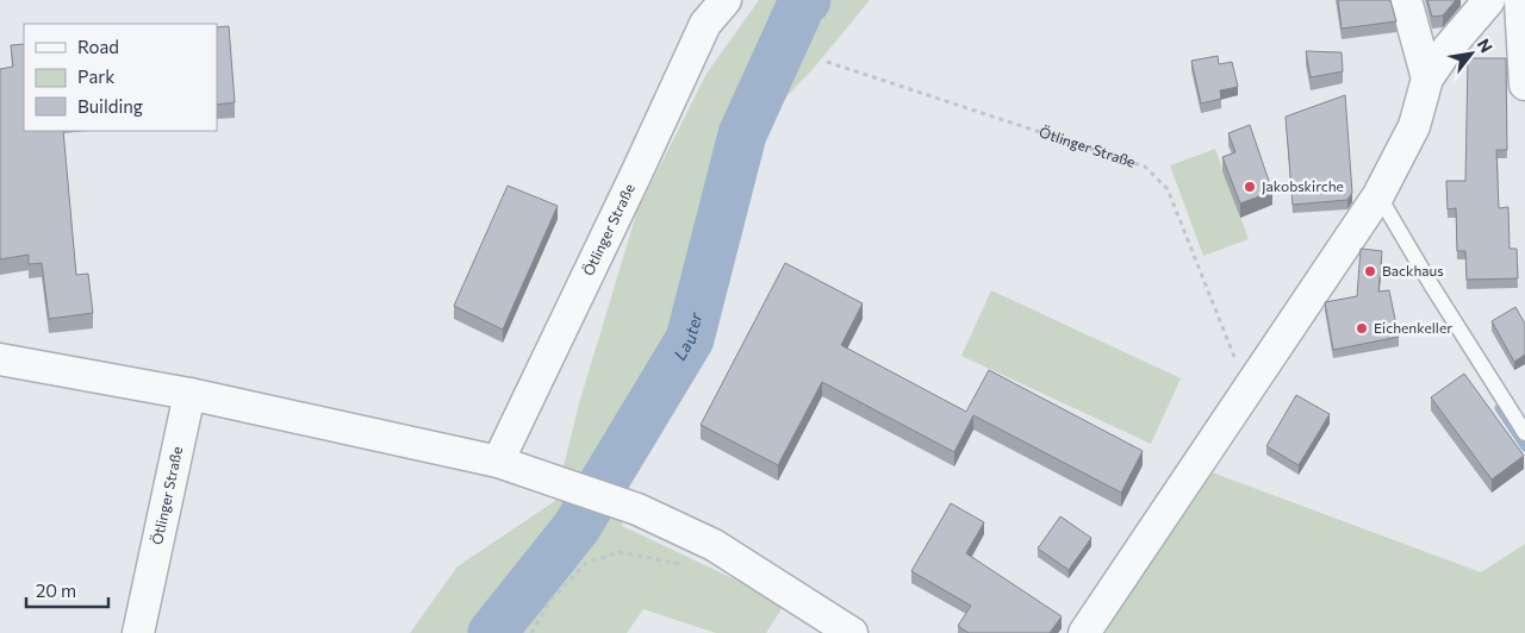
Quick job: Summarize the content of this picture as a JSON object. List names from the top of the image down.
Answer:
{
  "streets": {
    "street": ["Ötlinger Straße"]
  },
  "water": ["Lauter"],
  "places": ["Jakobskirche", "Backhaus", "Eichenkeller"],
  "legend": ["Road", "Park", "Building"],
  "scale_bar": "20 m",
  "north": "top right"
}
